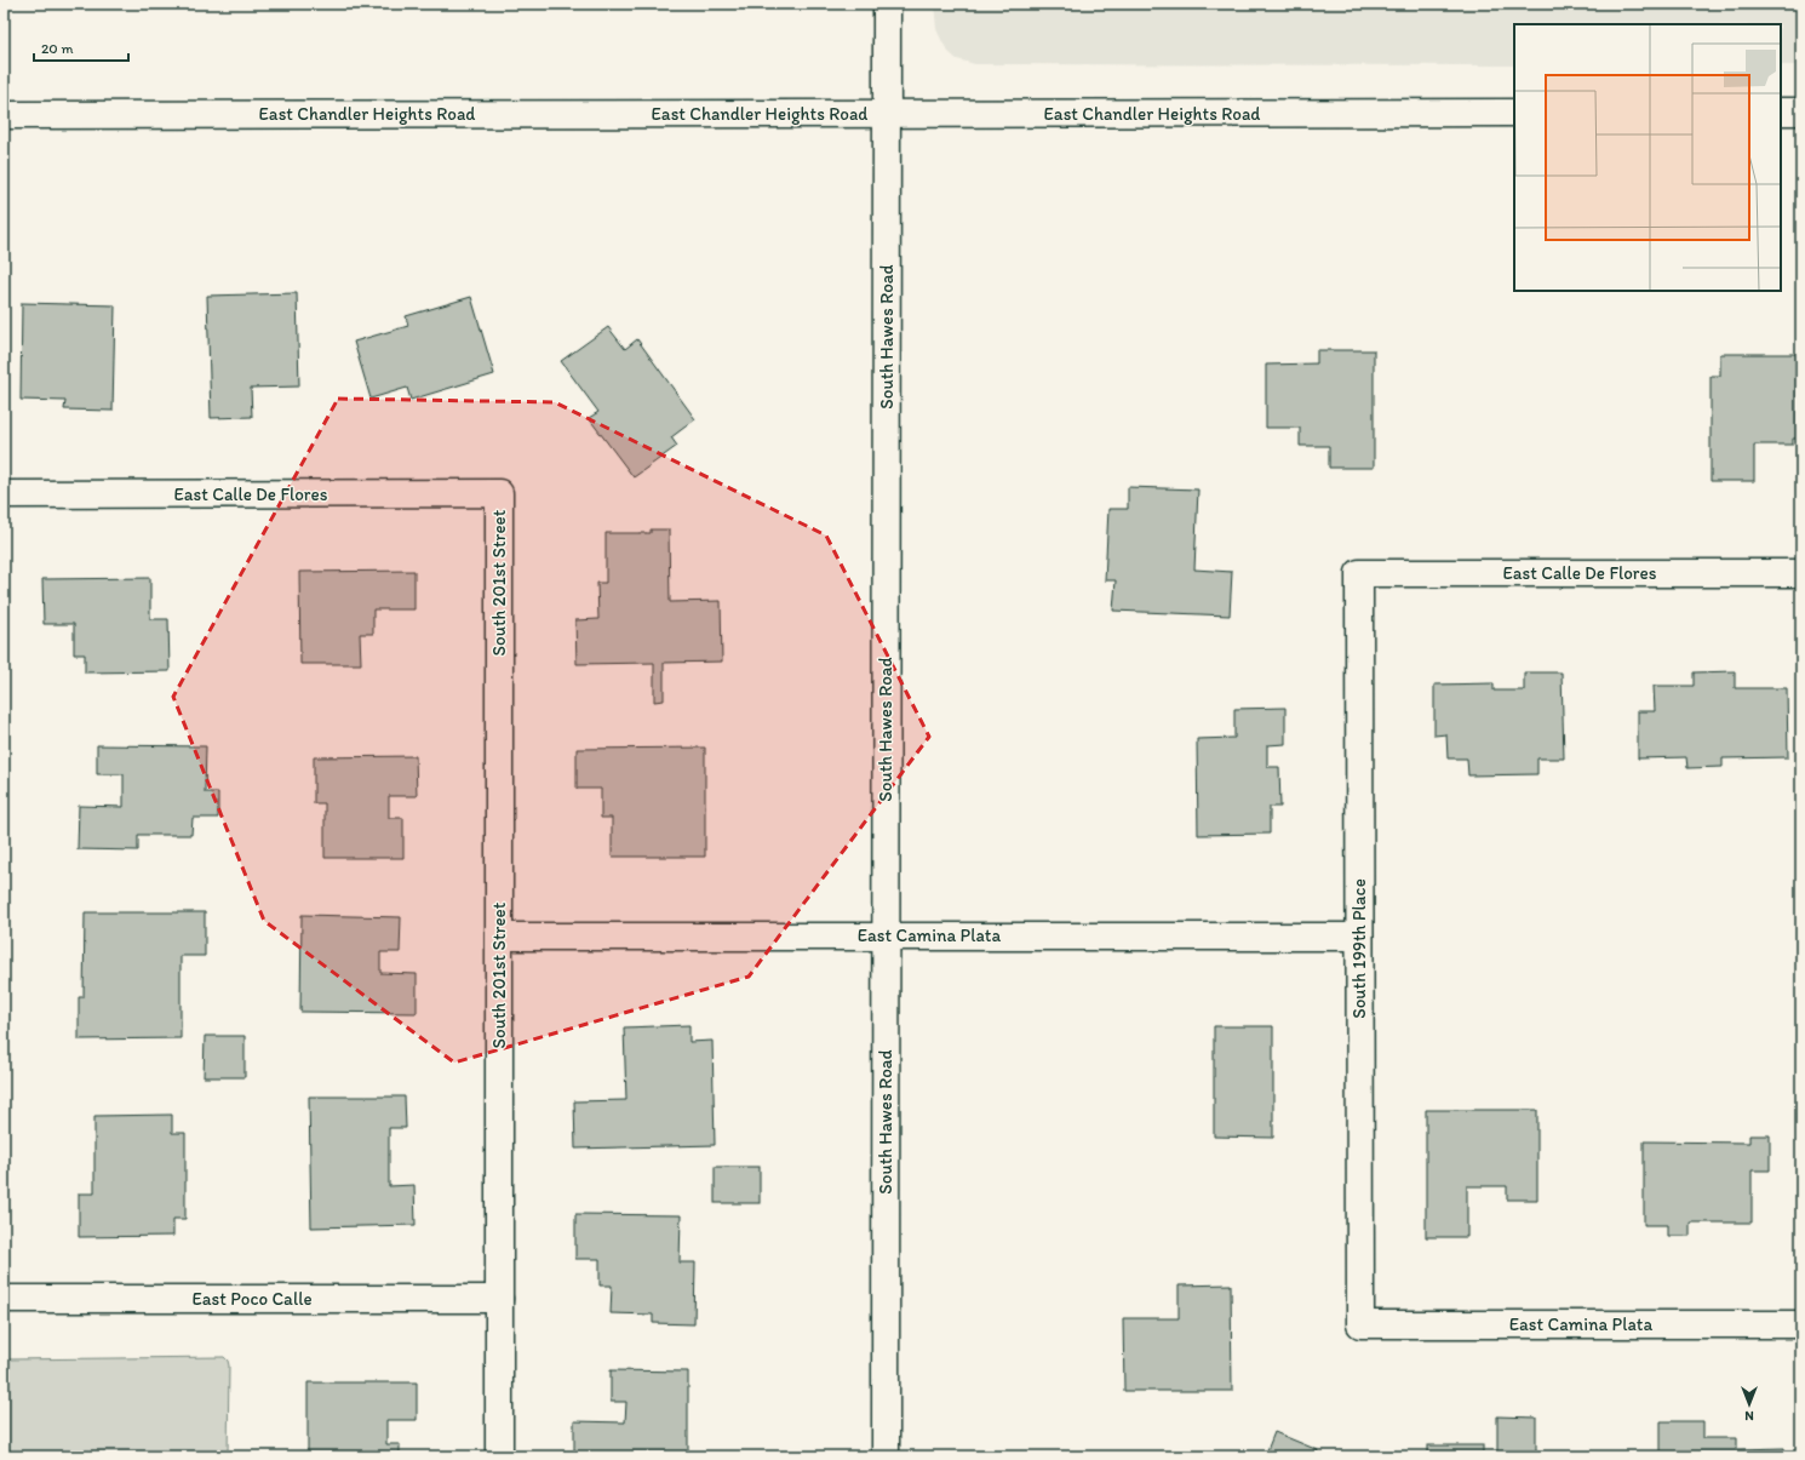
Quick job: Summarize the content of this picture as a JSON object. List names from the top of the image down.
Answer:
{
  "streets": {
    "street": [
      "East Chandler Heights Road",
      "South Hawes Road",
      "East Calle De Flores",
      "South 201st Street",
      "East Camina Plata",
      "South 199th Place",
      "East Poco Calle"
    ]
  },
  "crossings": [
    ["East Chandler Heights Road", "South Hawes Road"],
    ["South Hawes Road", "East Camina Plata"],
    ["East Calle De Flores", "South 201st Street"],
    ["East Calle De Flores", "South 199th Place"],
    ["South 201st Street", "East Camina Plata"],
    ["South 201st Street", "East Poco Calle"],
    ["East Camina Plata", "South 199th Place"]
  ],
  "scale_bar": "20 m",
  "north": "bottom"
}
